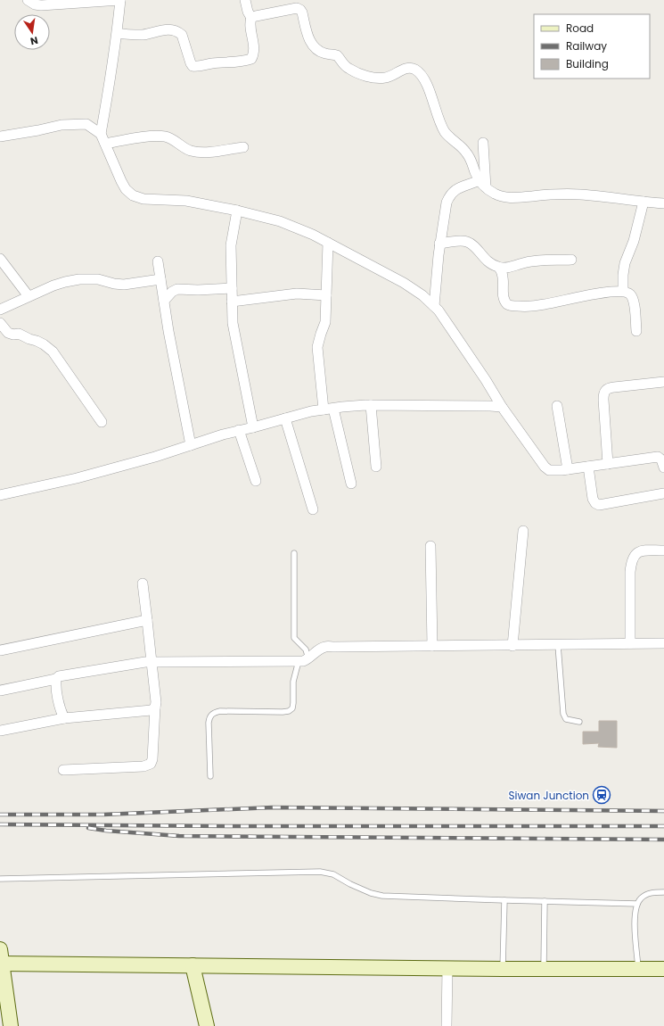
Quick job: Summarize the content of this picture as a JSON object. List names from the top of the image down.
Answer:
{
  "places": {
    "station": ["Siwan Junction"]
  },
  "legend": ["Road", "Railway", "Building"],
  "north": "bottom"
}
